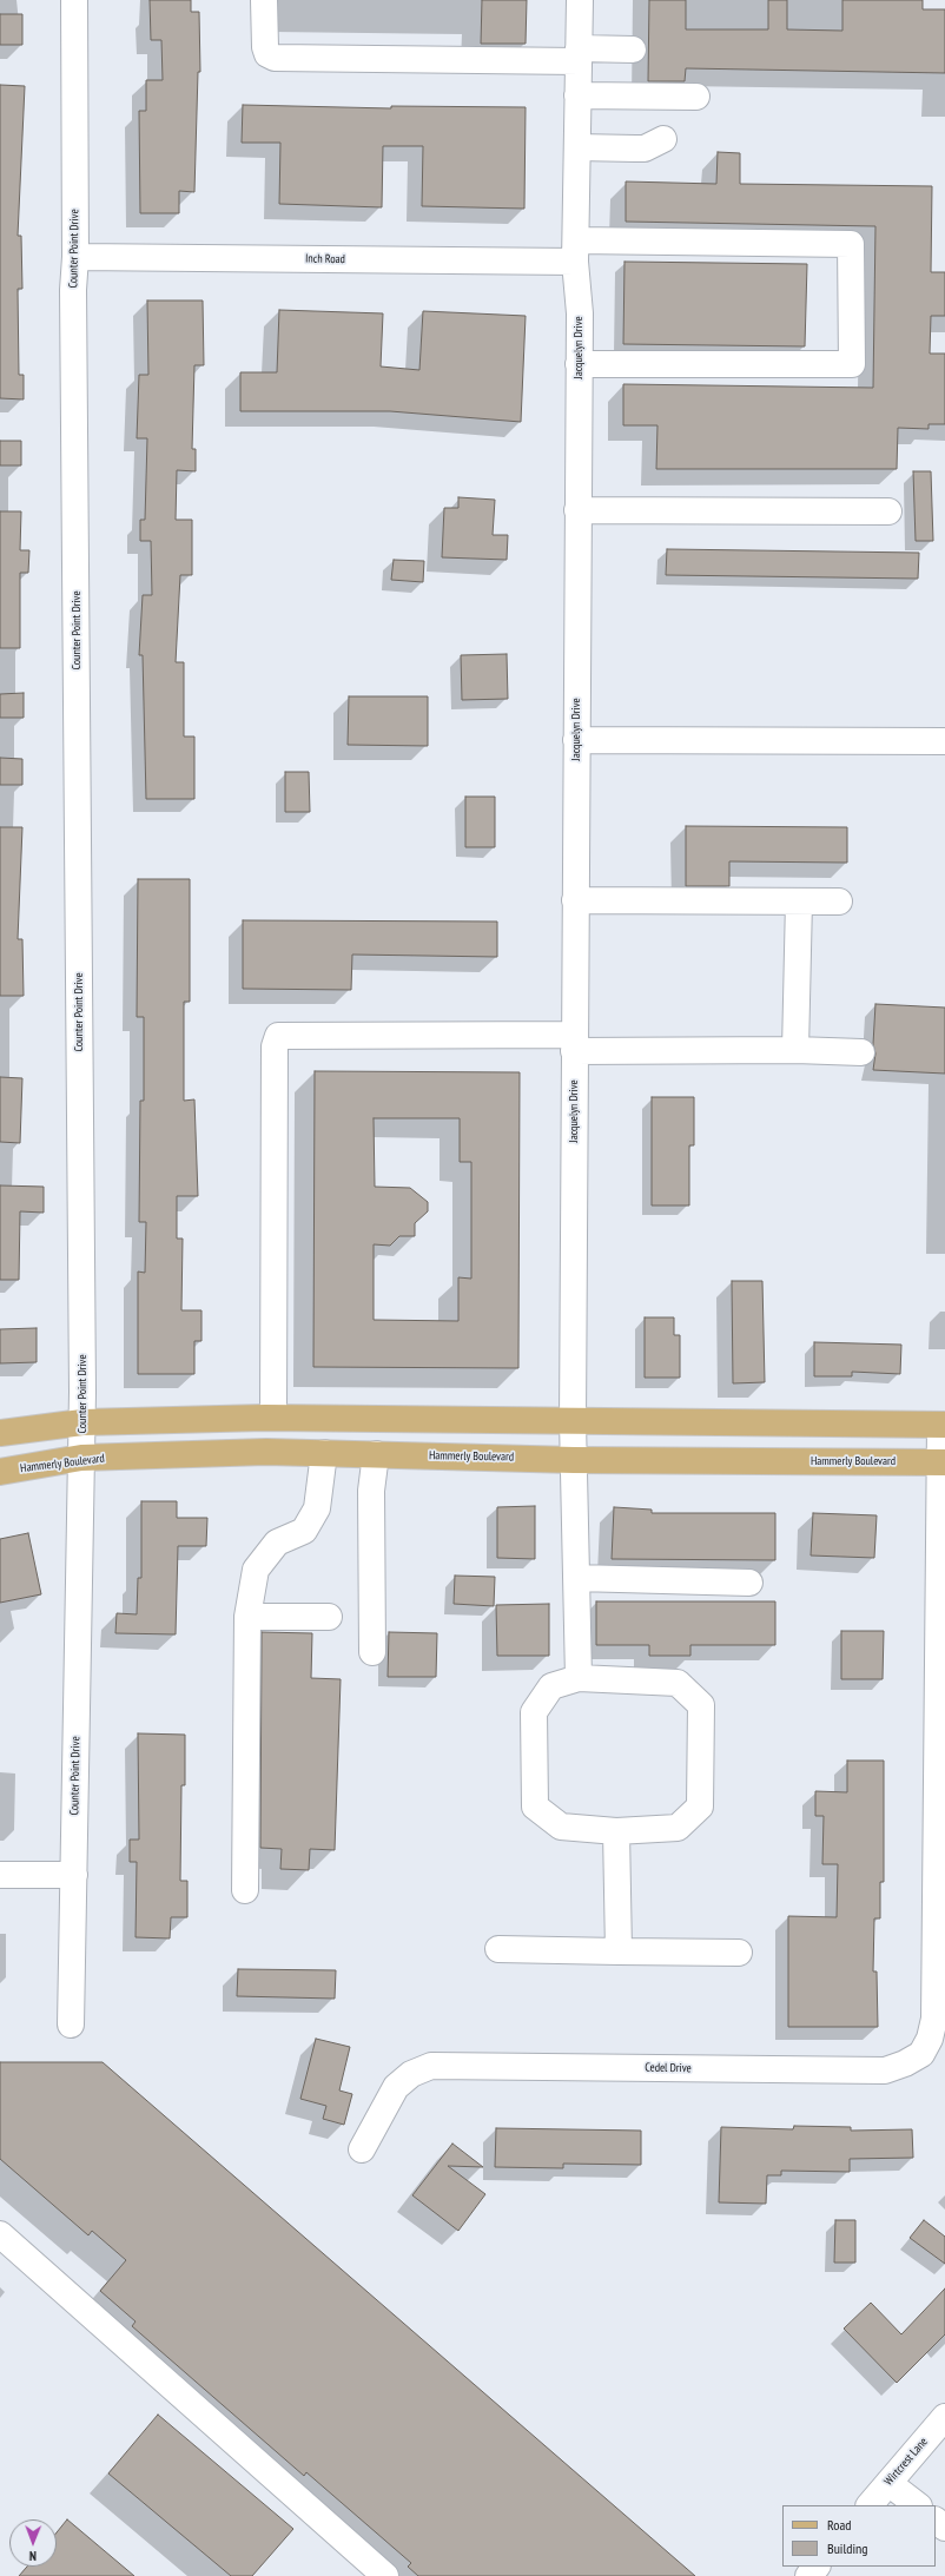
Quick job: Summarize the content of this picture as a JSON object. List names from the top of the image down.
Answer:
{
  "streets": {
    "main road": ["Hammerly Boulevard"],
    "street": [
      "Counter Point Drive",
      "Inch Road",
      "Jacquelyn Drive",
      "Cedel Drive",
      "Wirtcrest Lane"
    ]
  },
  "crossings": [
    ["Counter Point Drive", "Inch Road"],
    ["Counter Point Drive", "Hammerly Boulevard"],
    ["Inch Road", "Jacquelyn Drive"],
    ["Jacquelyn Drive", "Hammerly Boulevard"],
    ["Hammerly Boulevard", "Cedel Drive"]
  ],
  "legend": ["Road", "Building"],
  "north": "bottom"
}
